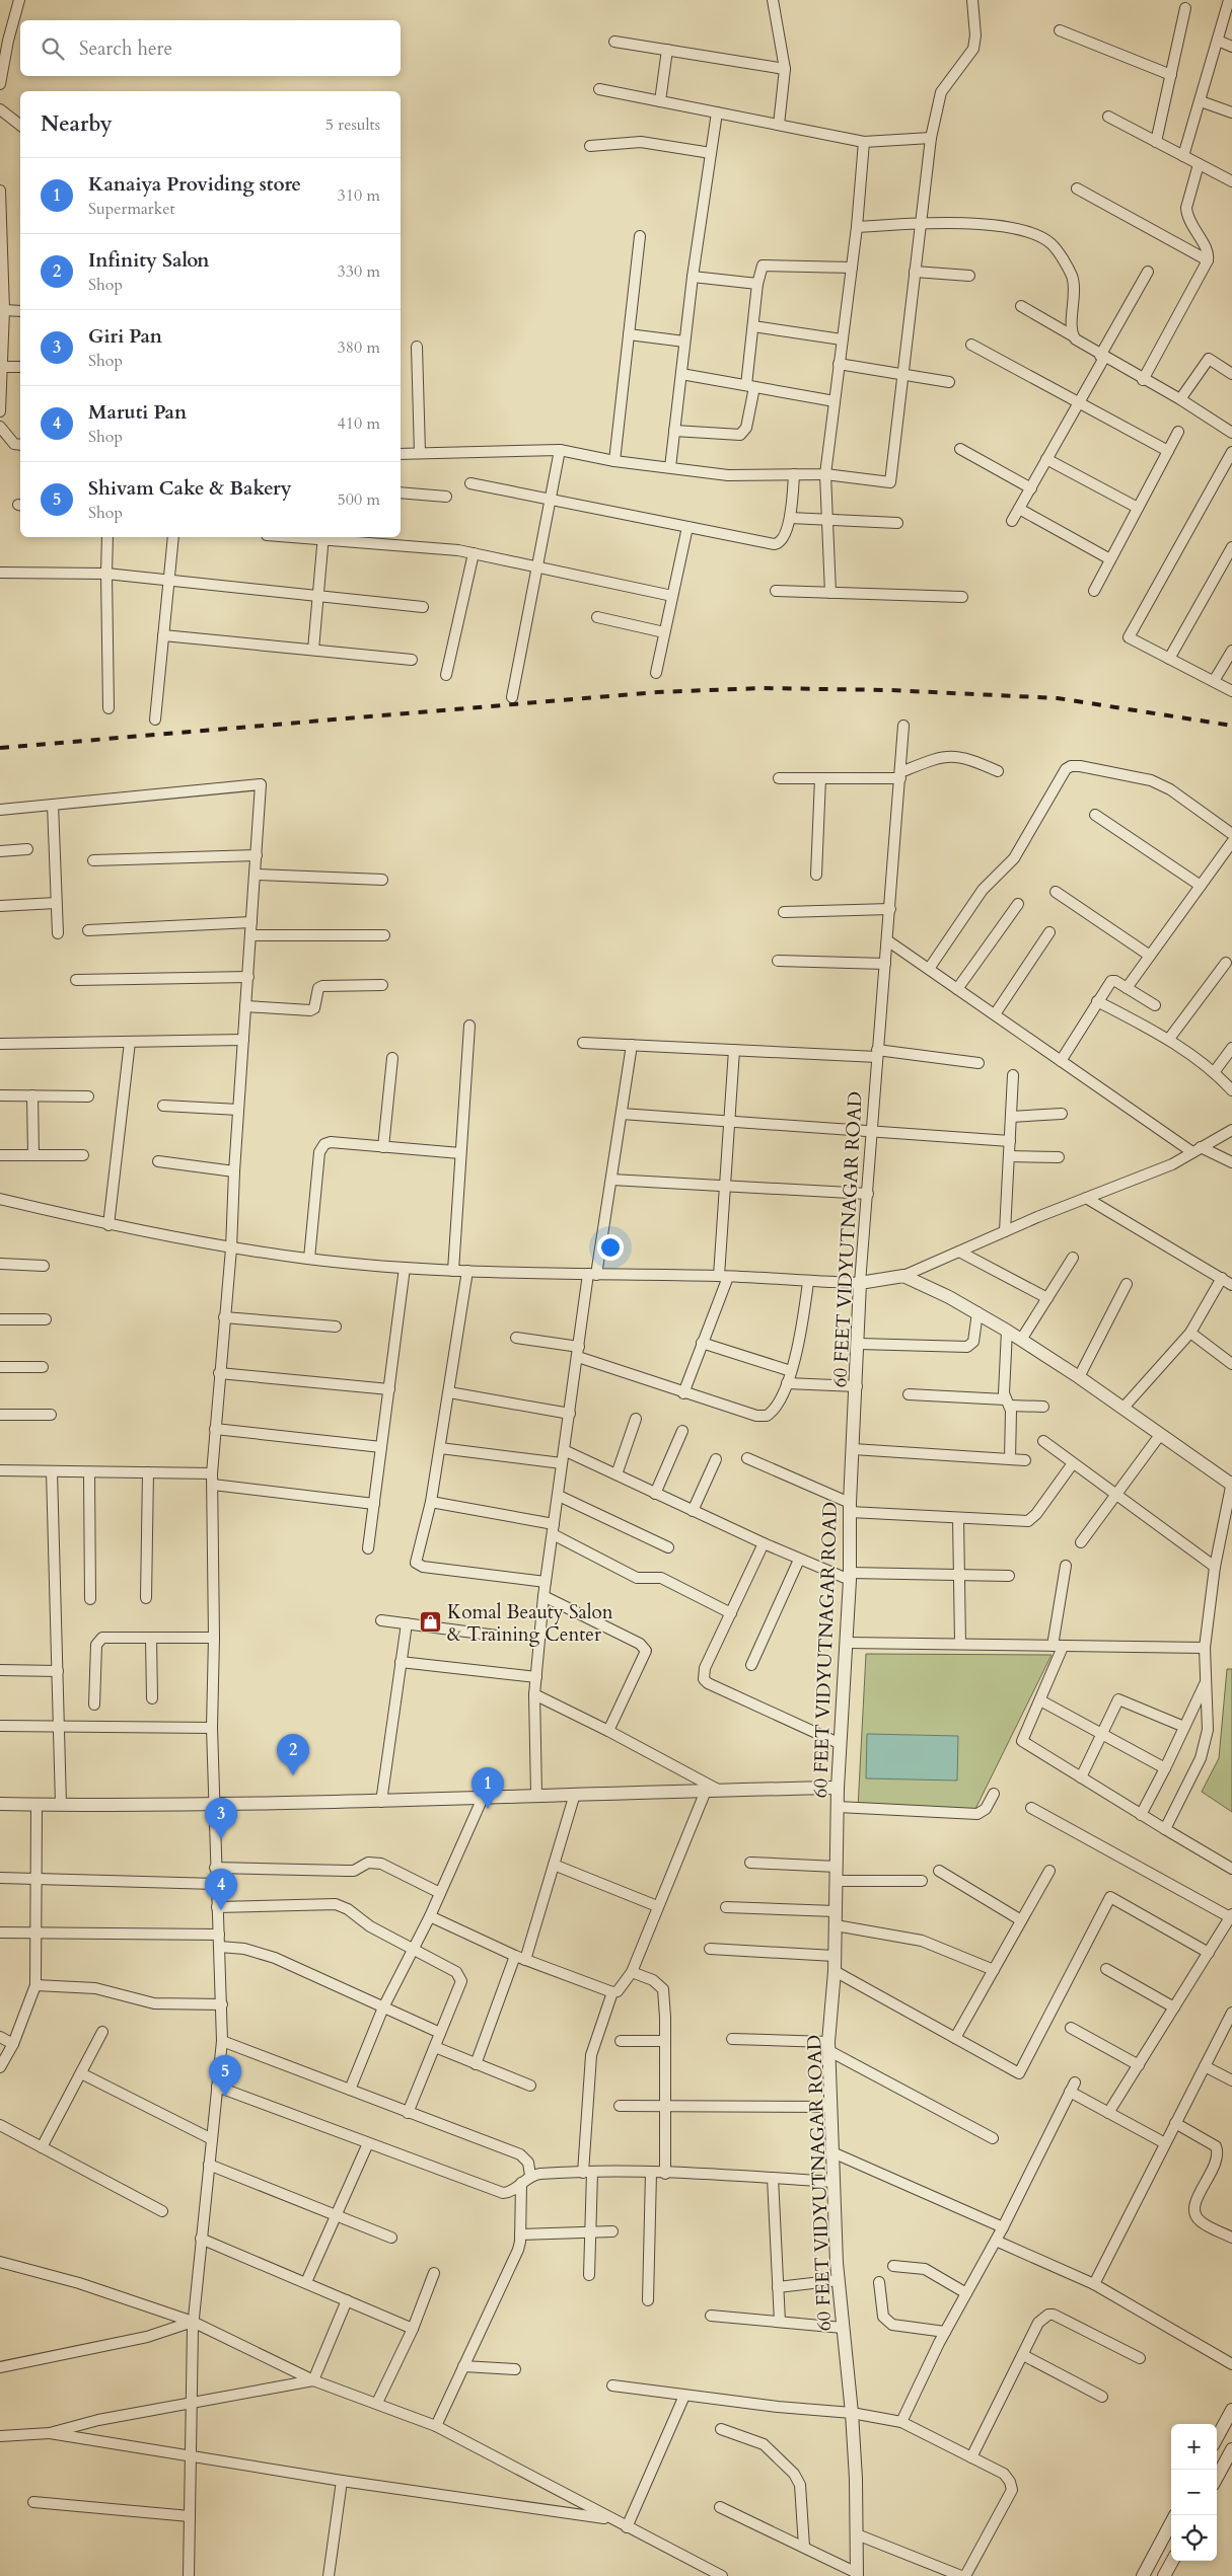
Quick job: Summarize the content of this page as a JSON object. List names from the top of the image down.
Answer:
{
  "streets": {
    "street": ["60 FEET VIDYUTNAGAR ROAD"]
  },
  "places": {
    "shop": ["Komal Beauty Salon & Training Center"]
  },
  "page": {
    "search": "Search here",
    "heading": ["Nearby", "5 results"],
    "list": [
      {
        "mark": "1",
        "name": "Kanaiya Providing store",
        "note": "Supermarket",
        "value": "310 m"
      },
      {
        "mark": "2",
        "name": "Infinity Salon",
        "note": "Shop",
        "value": "330 m"
      },
      {
        "mark": "3",
        "name": "Giri Pan",
        "note": "Shop",
        "value": "380 m"
      },
      {
        "mark": "4",
        "name": "Maruti Pan",
        "note": "Shop",
        "value": "410 m"
      },
      {
        "mark": "5",
        "name": "Shivam Cake & Bakery",
        "note": "Shop",
        "value": "500 m"
      }
    ],
    "pins": [
      "2",
      "1",
      "3",
      "4",
      "5"
    ],
    "map_buttons": ["+", "−"]
  }
}
